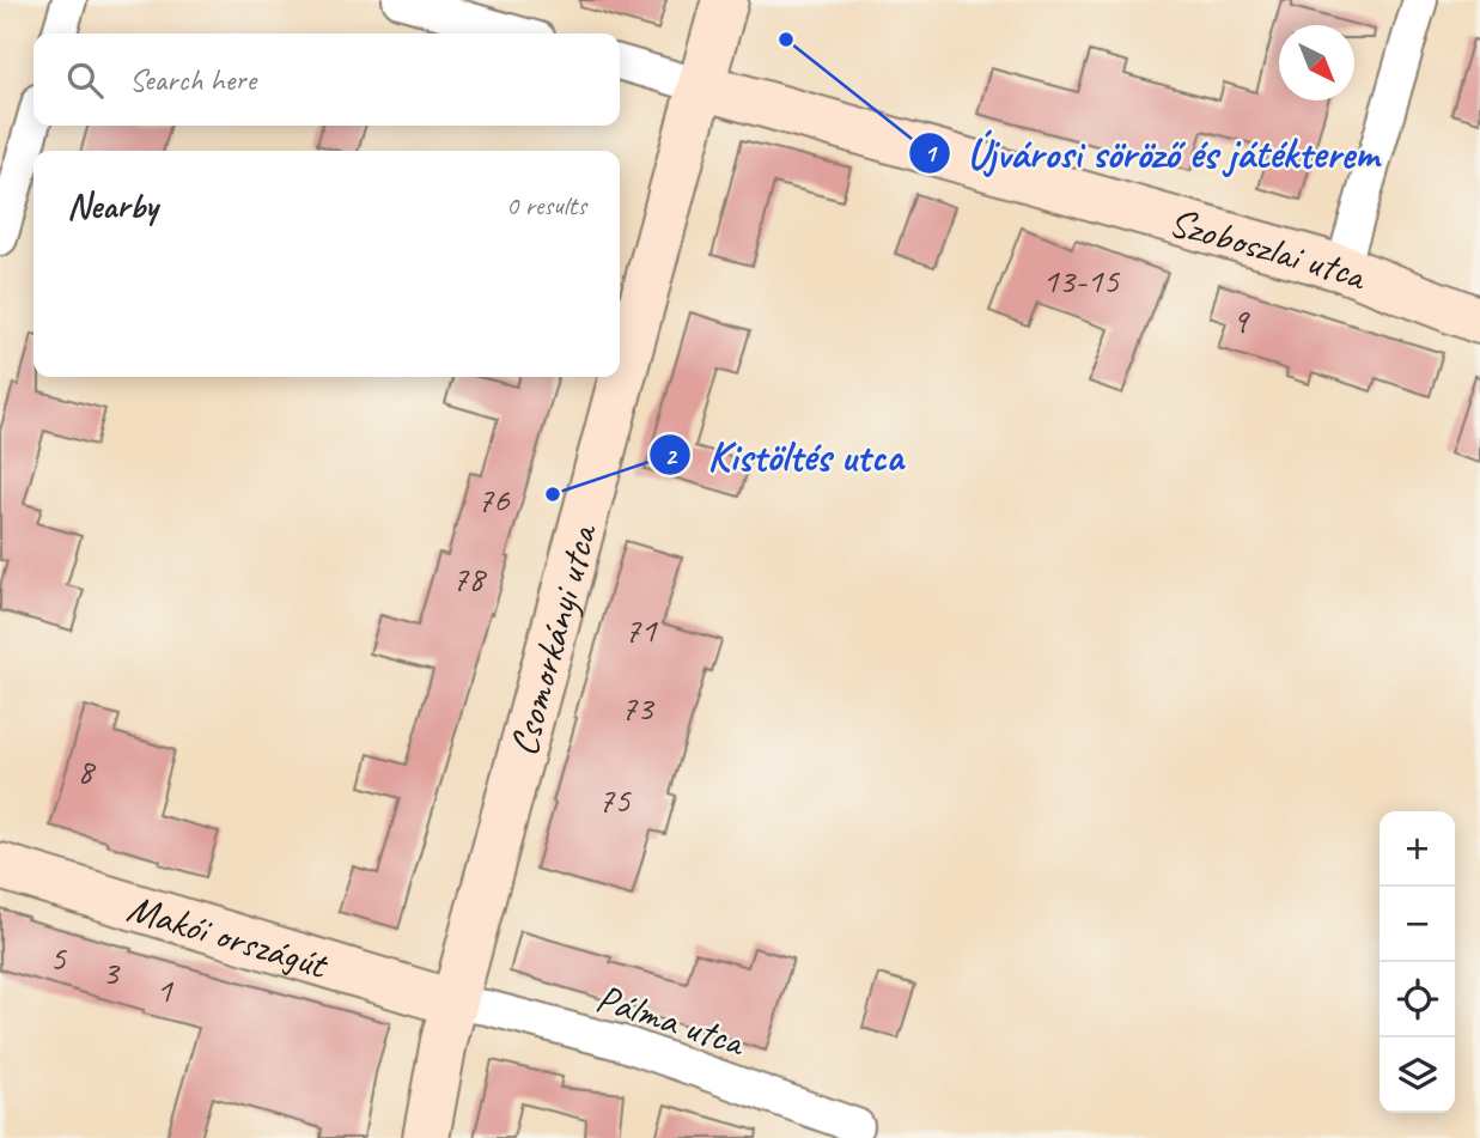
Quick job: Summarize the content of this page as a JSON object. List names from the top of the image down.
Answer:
{
  "streets": {
    "street": [
      "Szoboszlai utca",
      "Csomorkányi utca",
      "Makói országút",
      "Pálma utca"
    ]
  },
  "crossings": [
    ["Szoboszlai utca", "Csomorkányi utca"],
    ["Csomorkányi utca", "Makói országút"],
    ["Csomorkányi utca", "Pálma utca"],
    ["Makói országút", "Pálma utca"]
  ],
  "places": ["Újvárosi söröző és játékterem", "Kistöltés utca"],
  "house_numbers": [
    "13-15",
    "9",
    "76",
    "78",
    "71",
    "73",
    "8",
    "75",
    "5",
    "3",
    "1"
  ],
  "north": "bottom right",
  "page": {
    "search": "Search here",
    "heading": ["Nearby", "0 results"],
    "map_buttons": ["+", "−"]
  }
}
